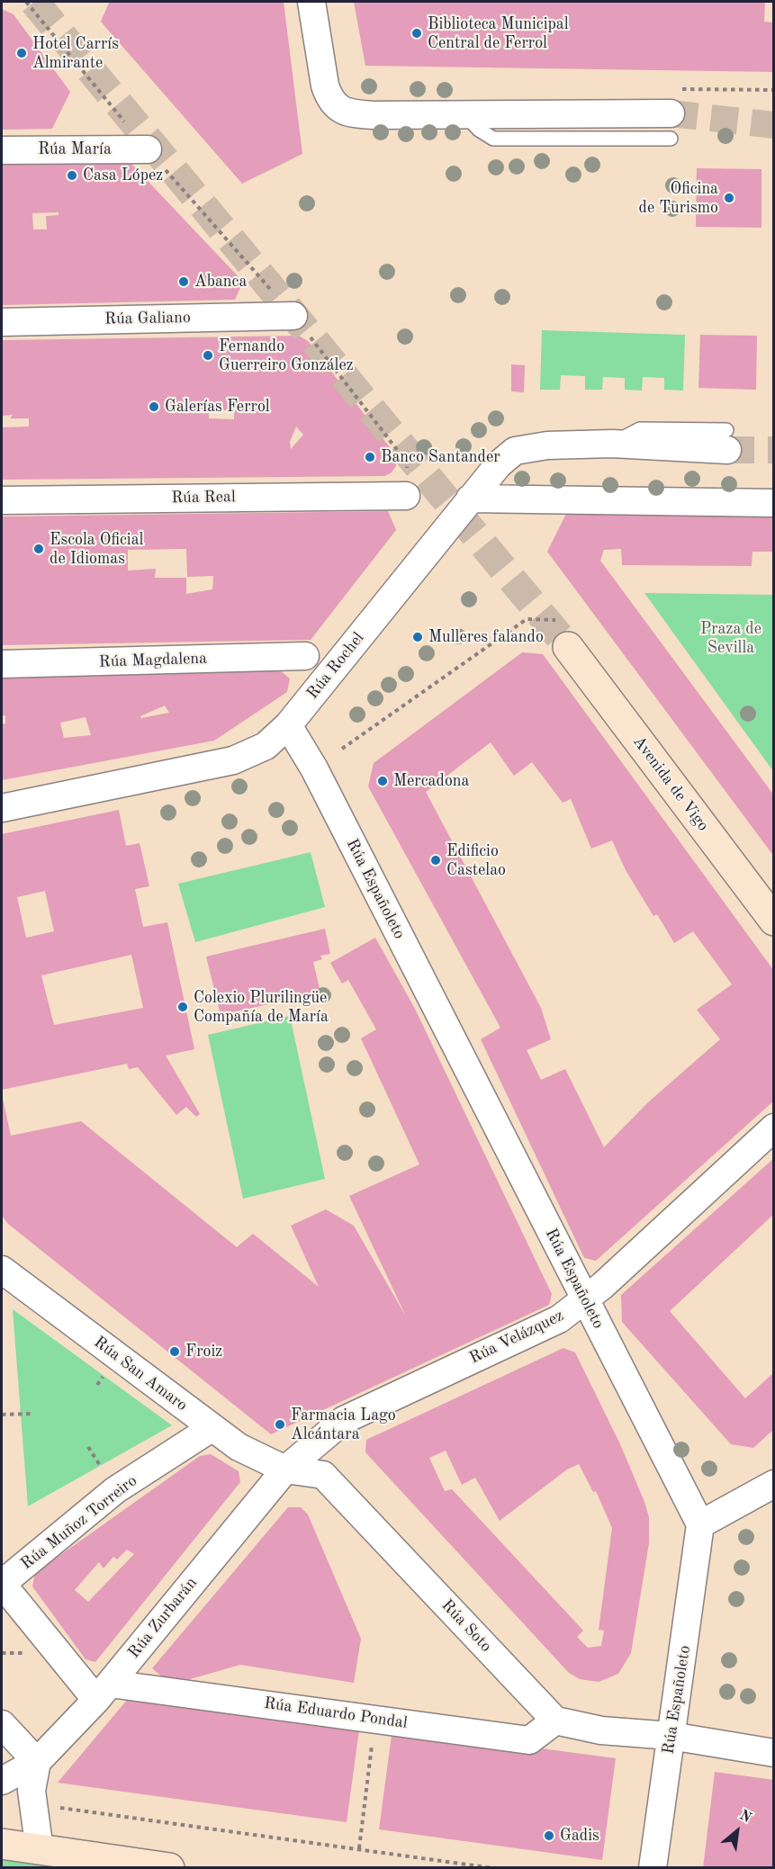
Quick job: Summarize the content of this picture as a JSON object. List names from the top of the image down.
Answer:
{
  "streets": {
    "main road": ["Avenida de Vigo"],
    "street": [
      "Rúa María",
      "Rúa Galiano",
      "Rúa Real",
      "Rúa Magdalena",
      "Rúa Rochel",
      "Rúa Españoleto",
      "Rúa Velázquez",
      "Rúa San Amaro",
      "Rúa Muñoz Torreiro",
      "Rúa Zurbarán",
      "Rúa Soto",
      "Rúa Eduardo Pondal"
    ]
  },
  "crossings": [
    ["Rúa Rochel", "Rúa Españoleto"],
    ["Rúa Españoleto", "Rúa Velázquez"],
    ["Rúa Velázquez", "Rúa San Amaro"],
    ["Rúa Velázquez", "Rúa Zurbarán"],
    ["Rúa Velázquez", "Rúa Soto"],
    ["Rúa San Amaro", "Rúa Muñoz Torreiro"],
    ["Rúa San Amaro", "Rúa Zurbarán"],
    ["Rúa San Amaro", "Rúa Soto"],
    ["Rúa Zurbarán", "Rúa Soto"],
    ["Rúa Zurbarán", "Rúa Eduardo Pondal"],
    ["Rúa Soto", "Rúa Eduardo Pondal"]
  ],
  "parks": ["Praza de Sevilla"],
  "places": [
    "Biblioteca Municipal Central de Ferrol",
    "Hotel Carrís Almirante",
    "Casa López",
    "Oficina de Turismo",
    "Abanca",
    "Fernando Guerreiro González",
    "Galerías Ferrol",
    "Banco Santander",
    "Escola Oficial de Idiomas",
    "Mulleres falando",
    "Mercadona",
    "Edificio Castelao",
    "Colexio Plurilingüe Compañía de María",
    "Froiz",
    "Farmacia Lago Alcántara",
    "Gadis"
  ],
  "north": "top right"
}
